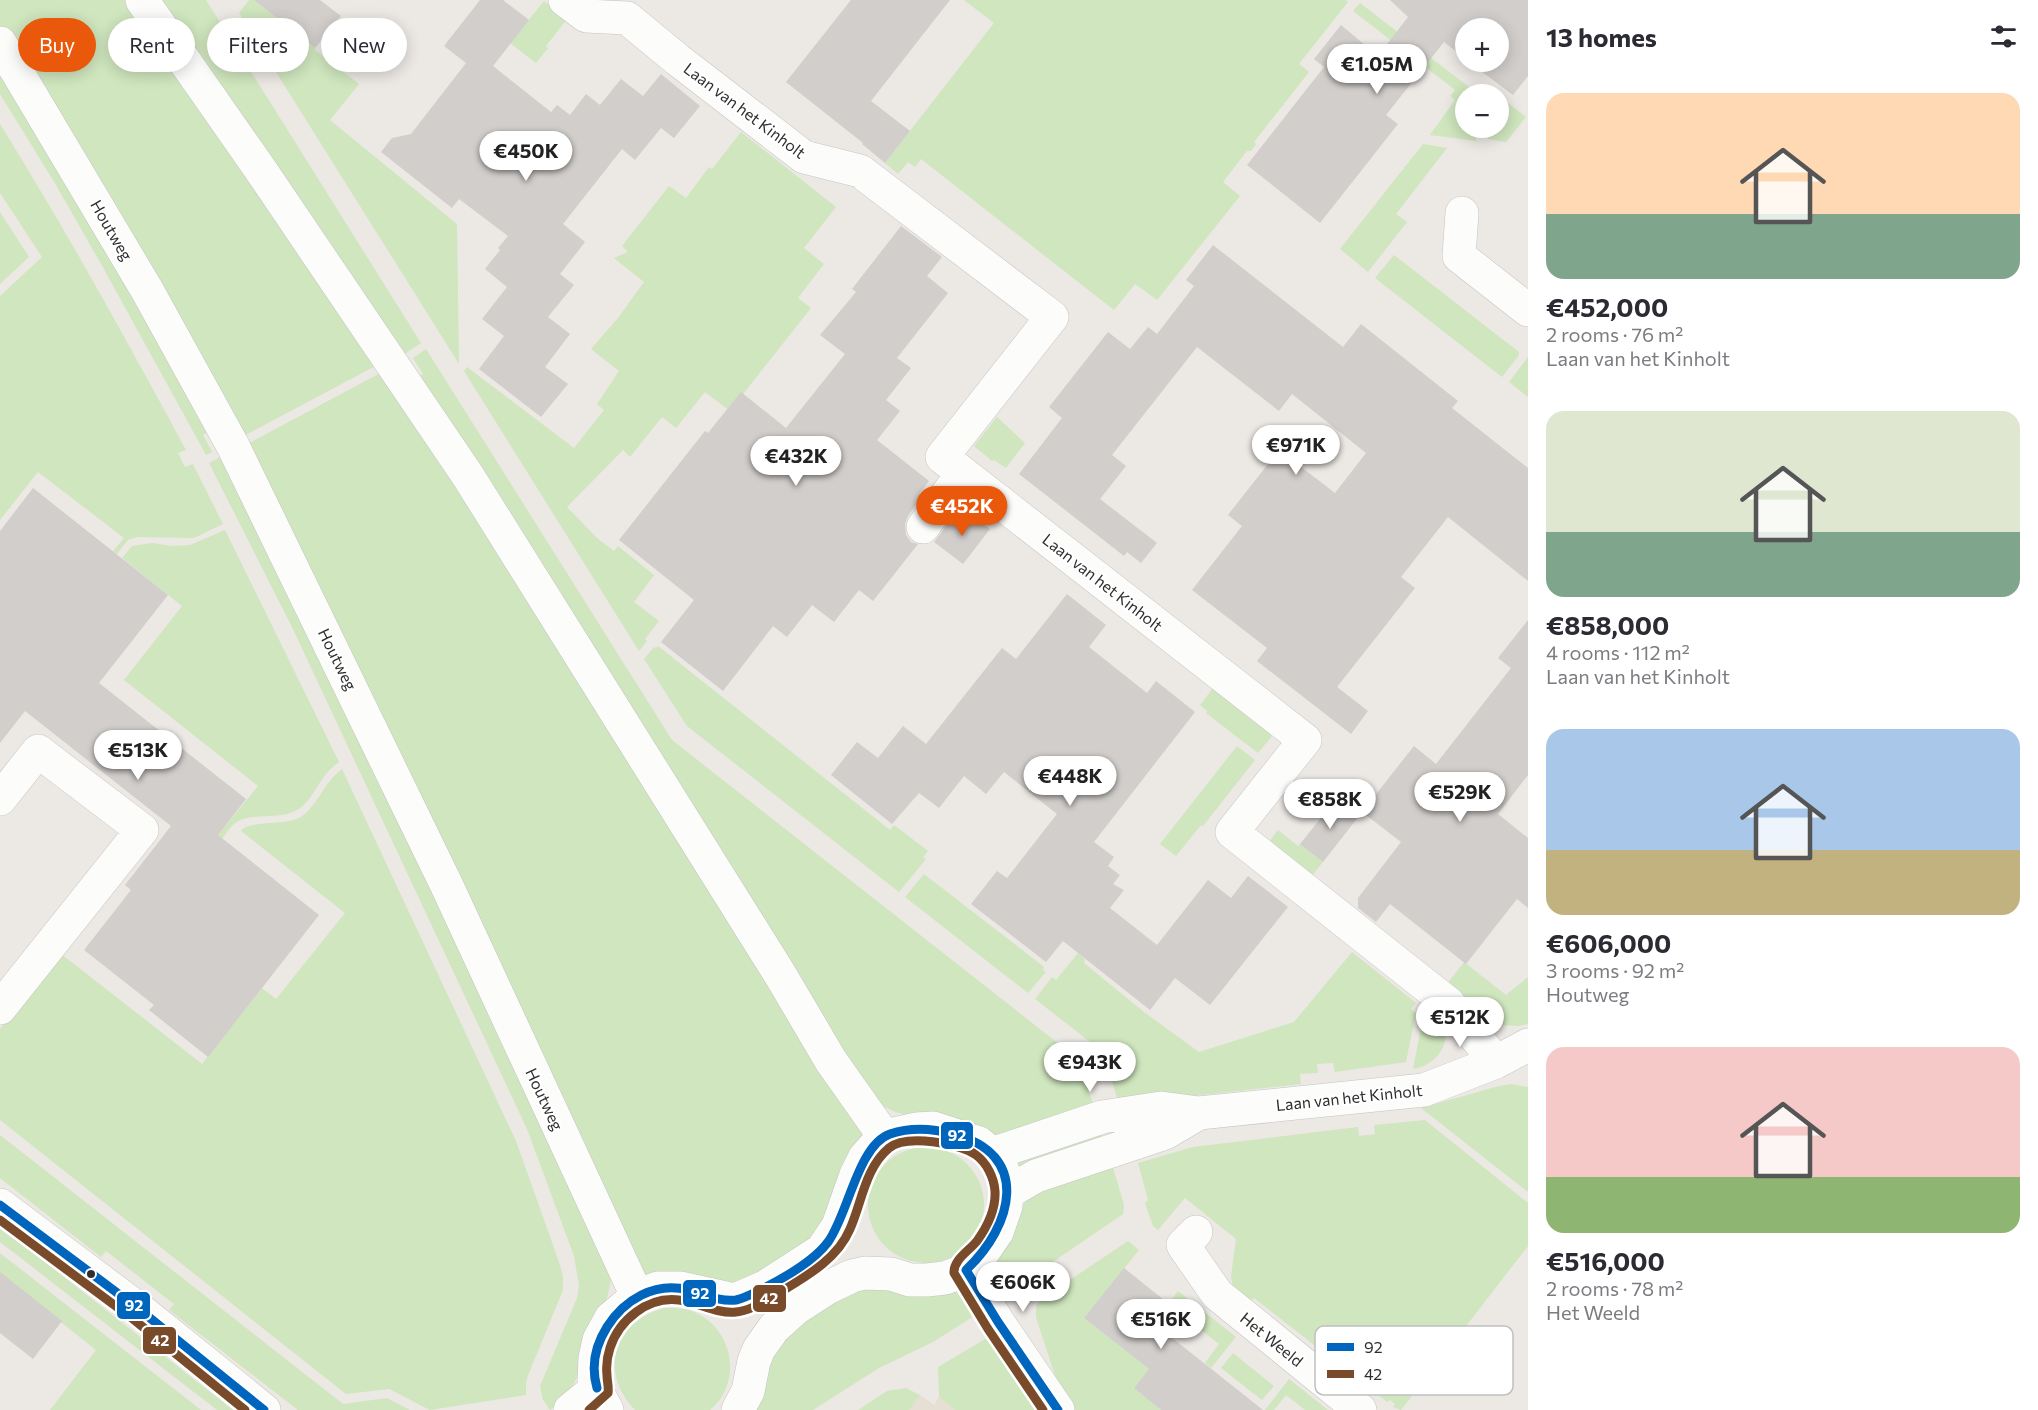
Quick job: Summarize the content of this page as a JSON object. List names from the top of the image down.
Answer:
{
  "streets": {
    "street": ["Laan van het Kinholt", "Houtweg", "Het Weeld"]
  },
  "lines": ["transit line 92", "transit line 42"],
  "legend": ["92", "42"],
  "page": {
    "heading": "13 homes",
    "map_buttons": ["+", "−"],
    "chip": [
      "Buy",
      "Rent",
      "Filters",
      "New"
    ],
    "price": [
      "€1.05M",
      "€450K",
      "€971K",
      "€432K",
      "€452K",
      "€513K",
      "€448K",
      "€529K",
      "€858K",
      "€512K",
      "€943K",
      "€606K",
      "€516K"
    ],
    "list": [
      {
        "name": "€452,000",
        "note": "2 rooms · 76 m² · Laan van het Kinholt"
      },
      {
        "name": "€858,000",
        "note": "4 rooms · 112 m² · Laan van het Kinholt"
      },
      {
        "name": "€606,000",
        "note": "3 rooms · 92 m² · Houtweg"
      },
      {
        "name": "€516,000",
        "note": "2 rooms · 78 m² · Het Weeld"
      }
    ]
  }
}
